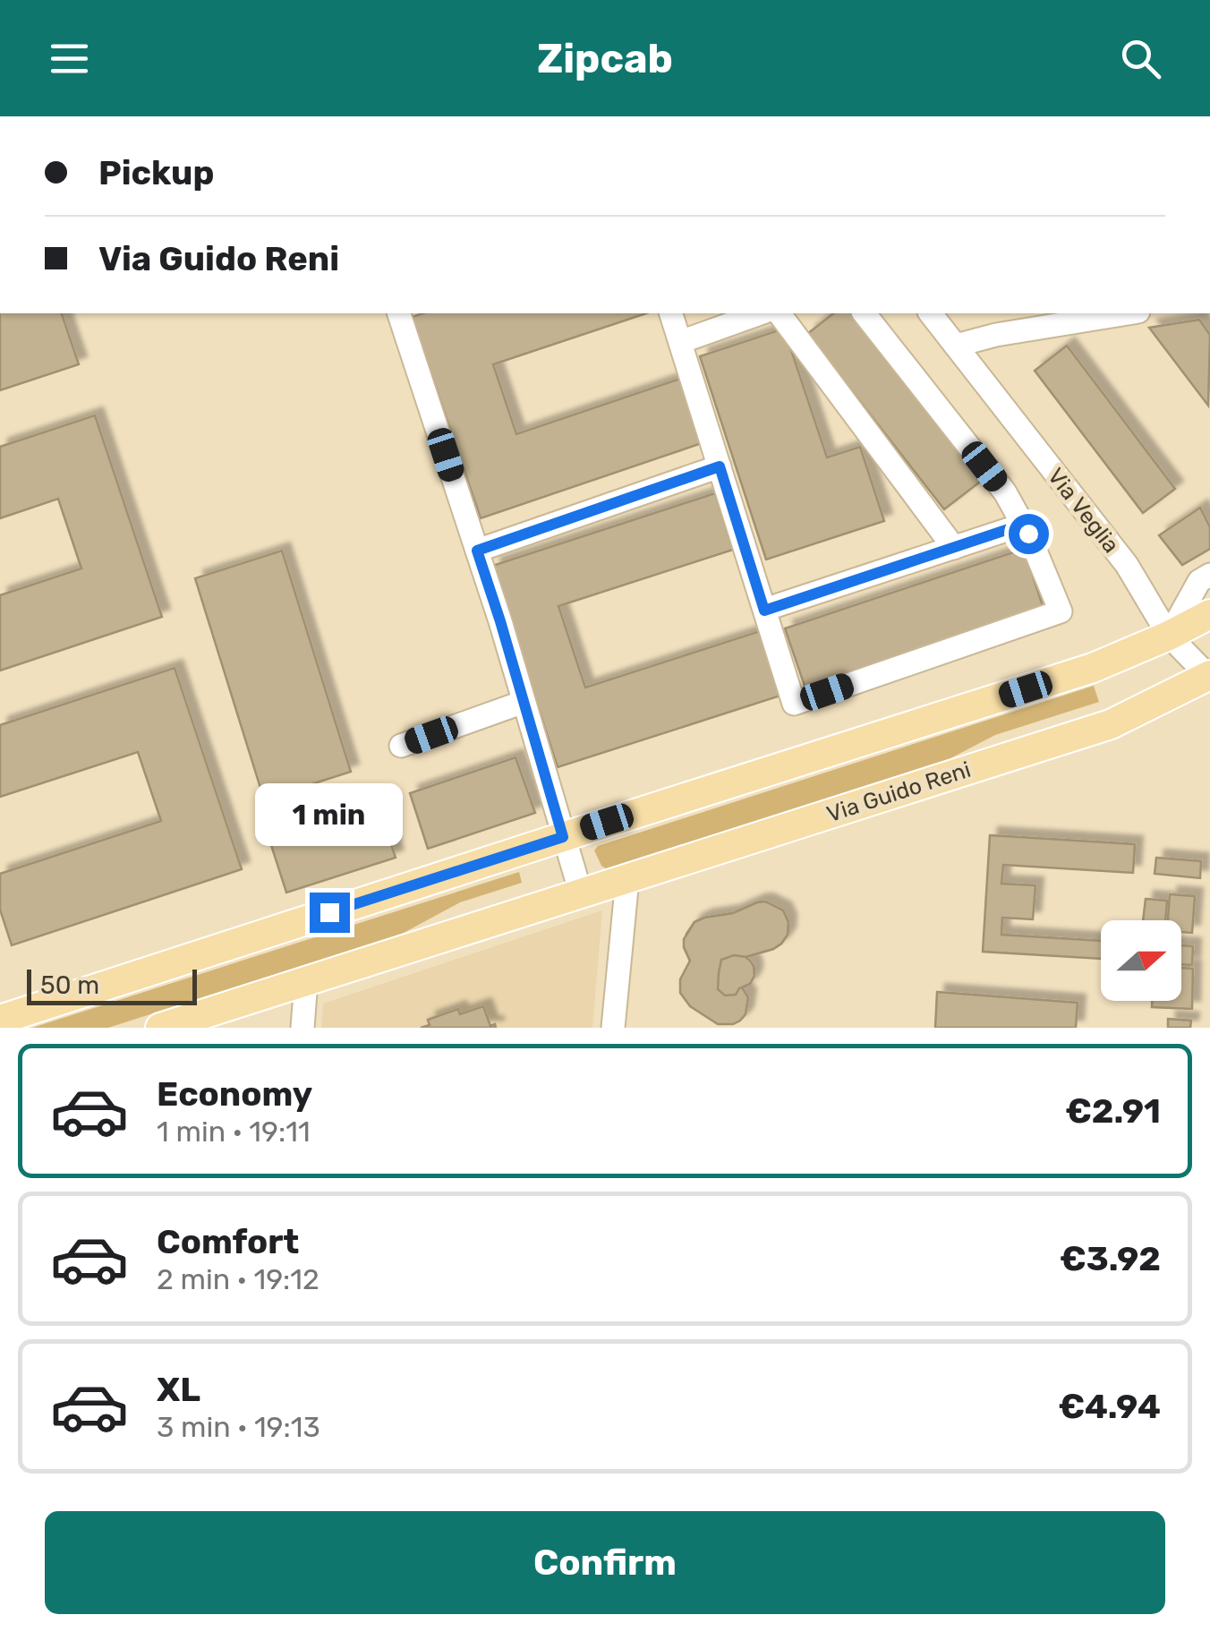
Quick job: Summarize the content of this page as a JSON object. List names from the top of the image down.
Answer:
{
  "streets": {
    "main road": ["Via Guido Reni"],
    "street": ["Via Veglia"]
  },
  "crossings": [
    ["Via Veglia", "Via Guido Reni"]
  ],
  "scale_bar": "50 m",
  "north": "right",
  "page": {
    "header": "Zipcab",
    "banner": ["Pickup", "Via Guido Reni"],
    "bubble": "1 min",
    "scale": "50 m",
    "list": [
      {
        "name": "Economy",
        "note": "1 min · 19:11",
        "value": "€2.91"
      },
      {
        "name": "Comfort",
        "note": "2 min · 19:12",
        "value": "€3.92"
      },
      {
        "name": "XL",
        "note": "3 min · 19:13",
        "value": "€4.94"
      }
    ],
    "buttons": "Confirm"
  }
}
